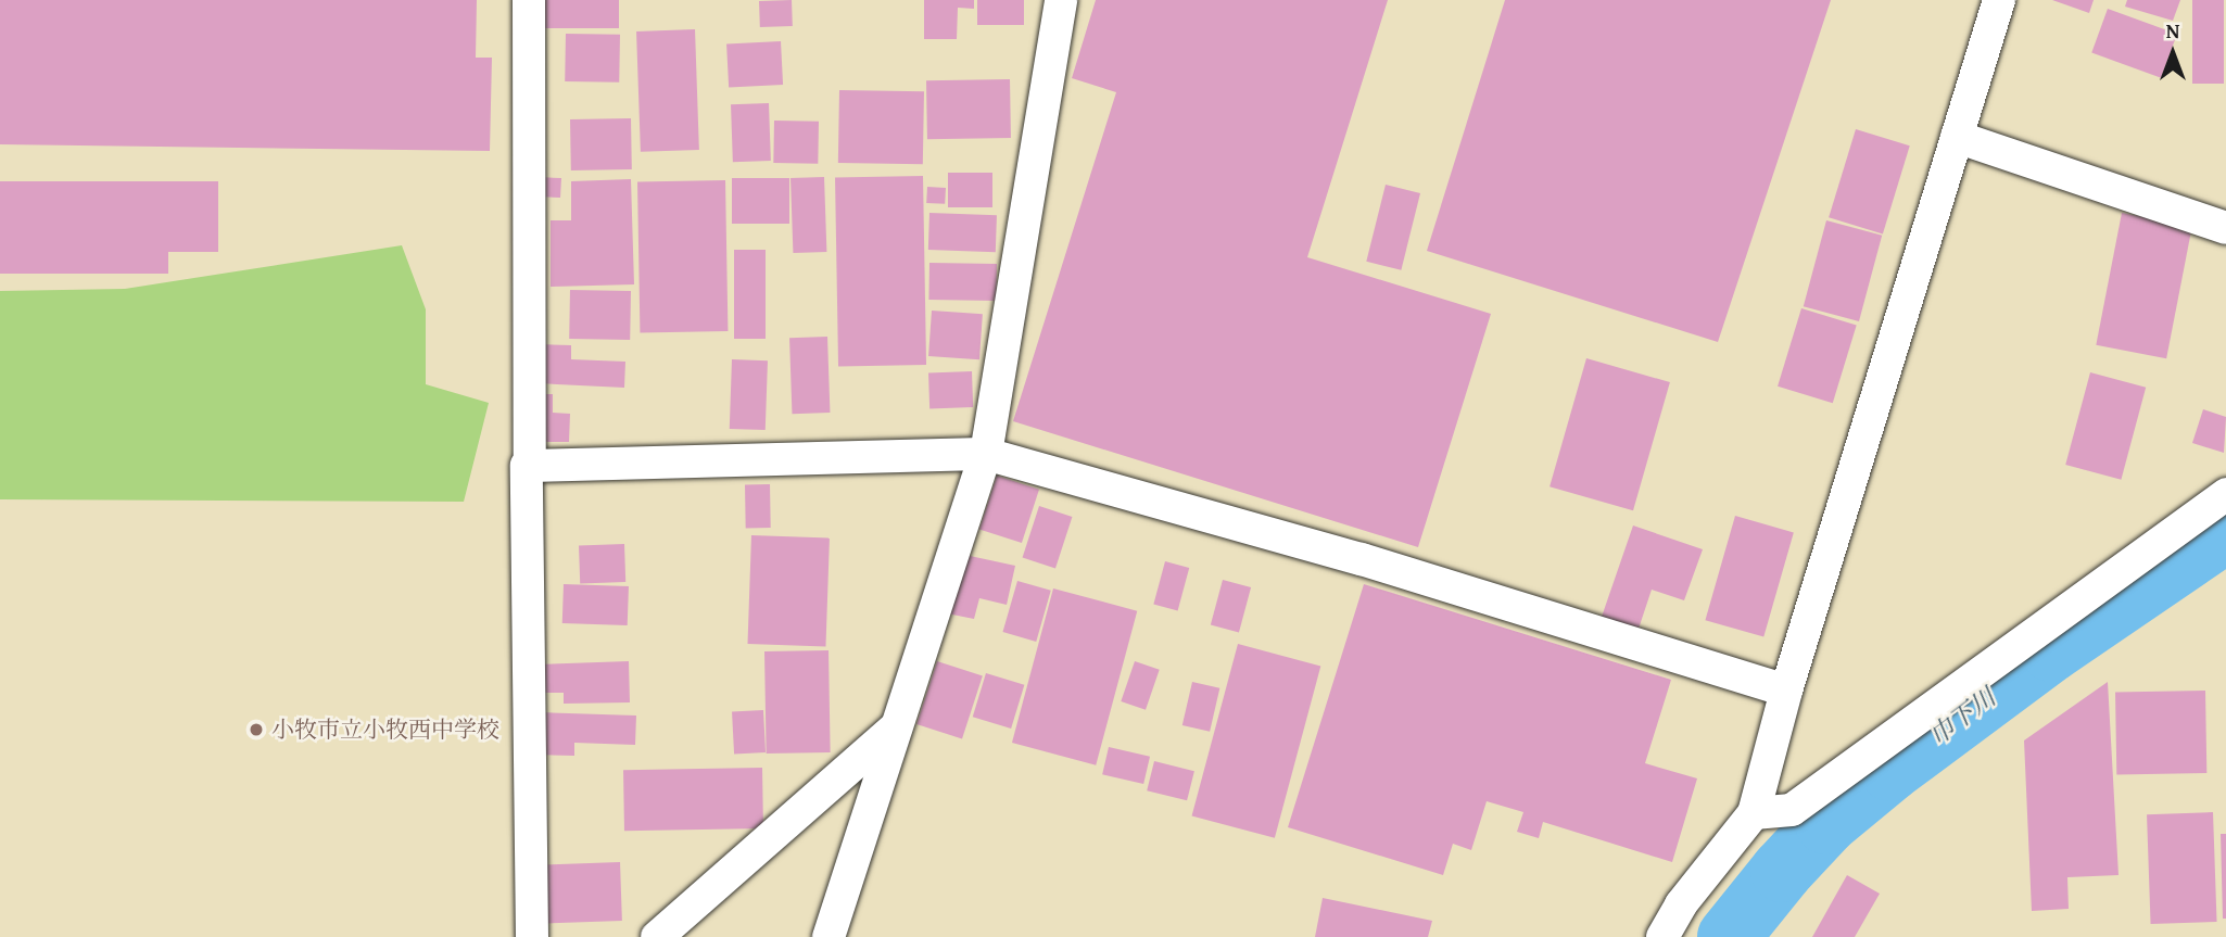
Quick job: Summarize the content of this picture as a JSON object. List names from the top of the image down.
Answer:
{
  "water": ["巾下川"],
  "places": ["小牧市立小牧西中学校"],
  "north": "top"
}
